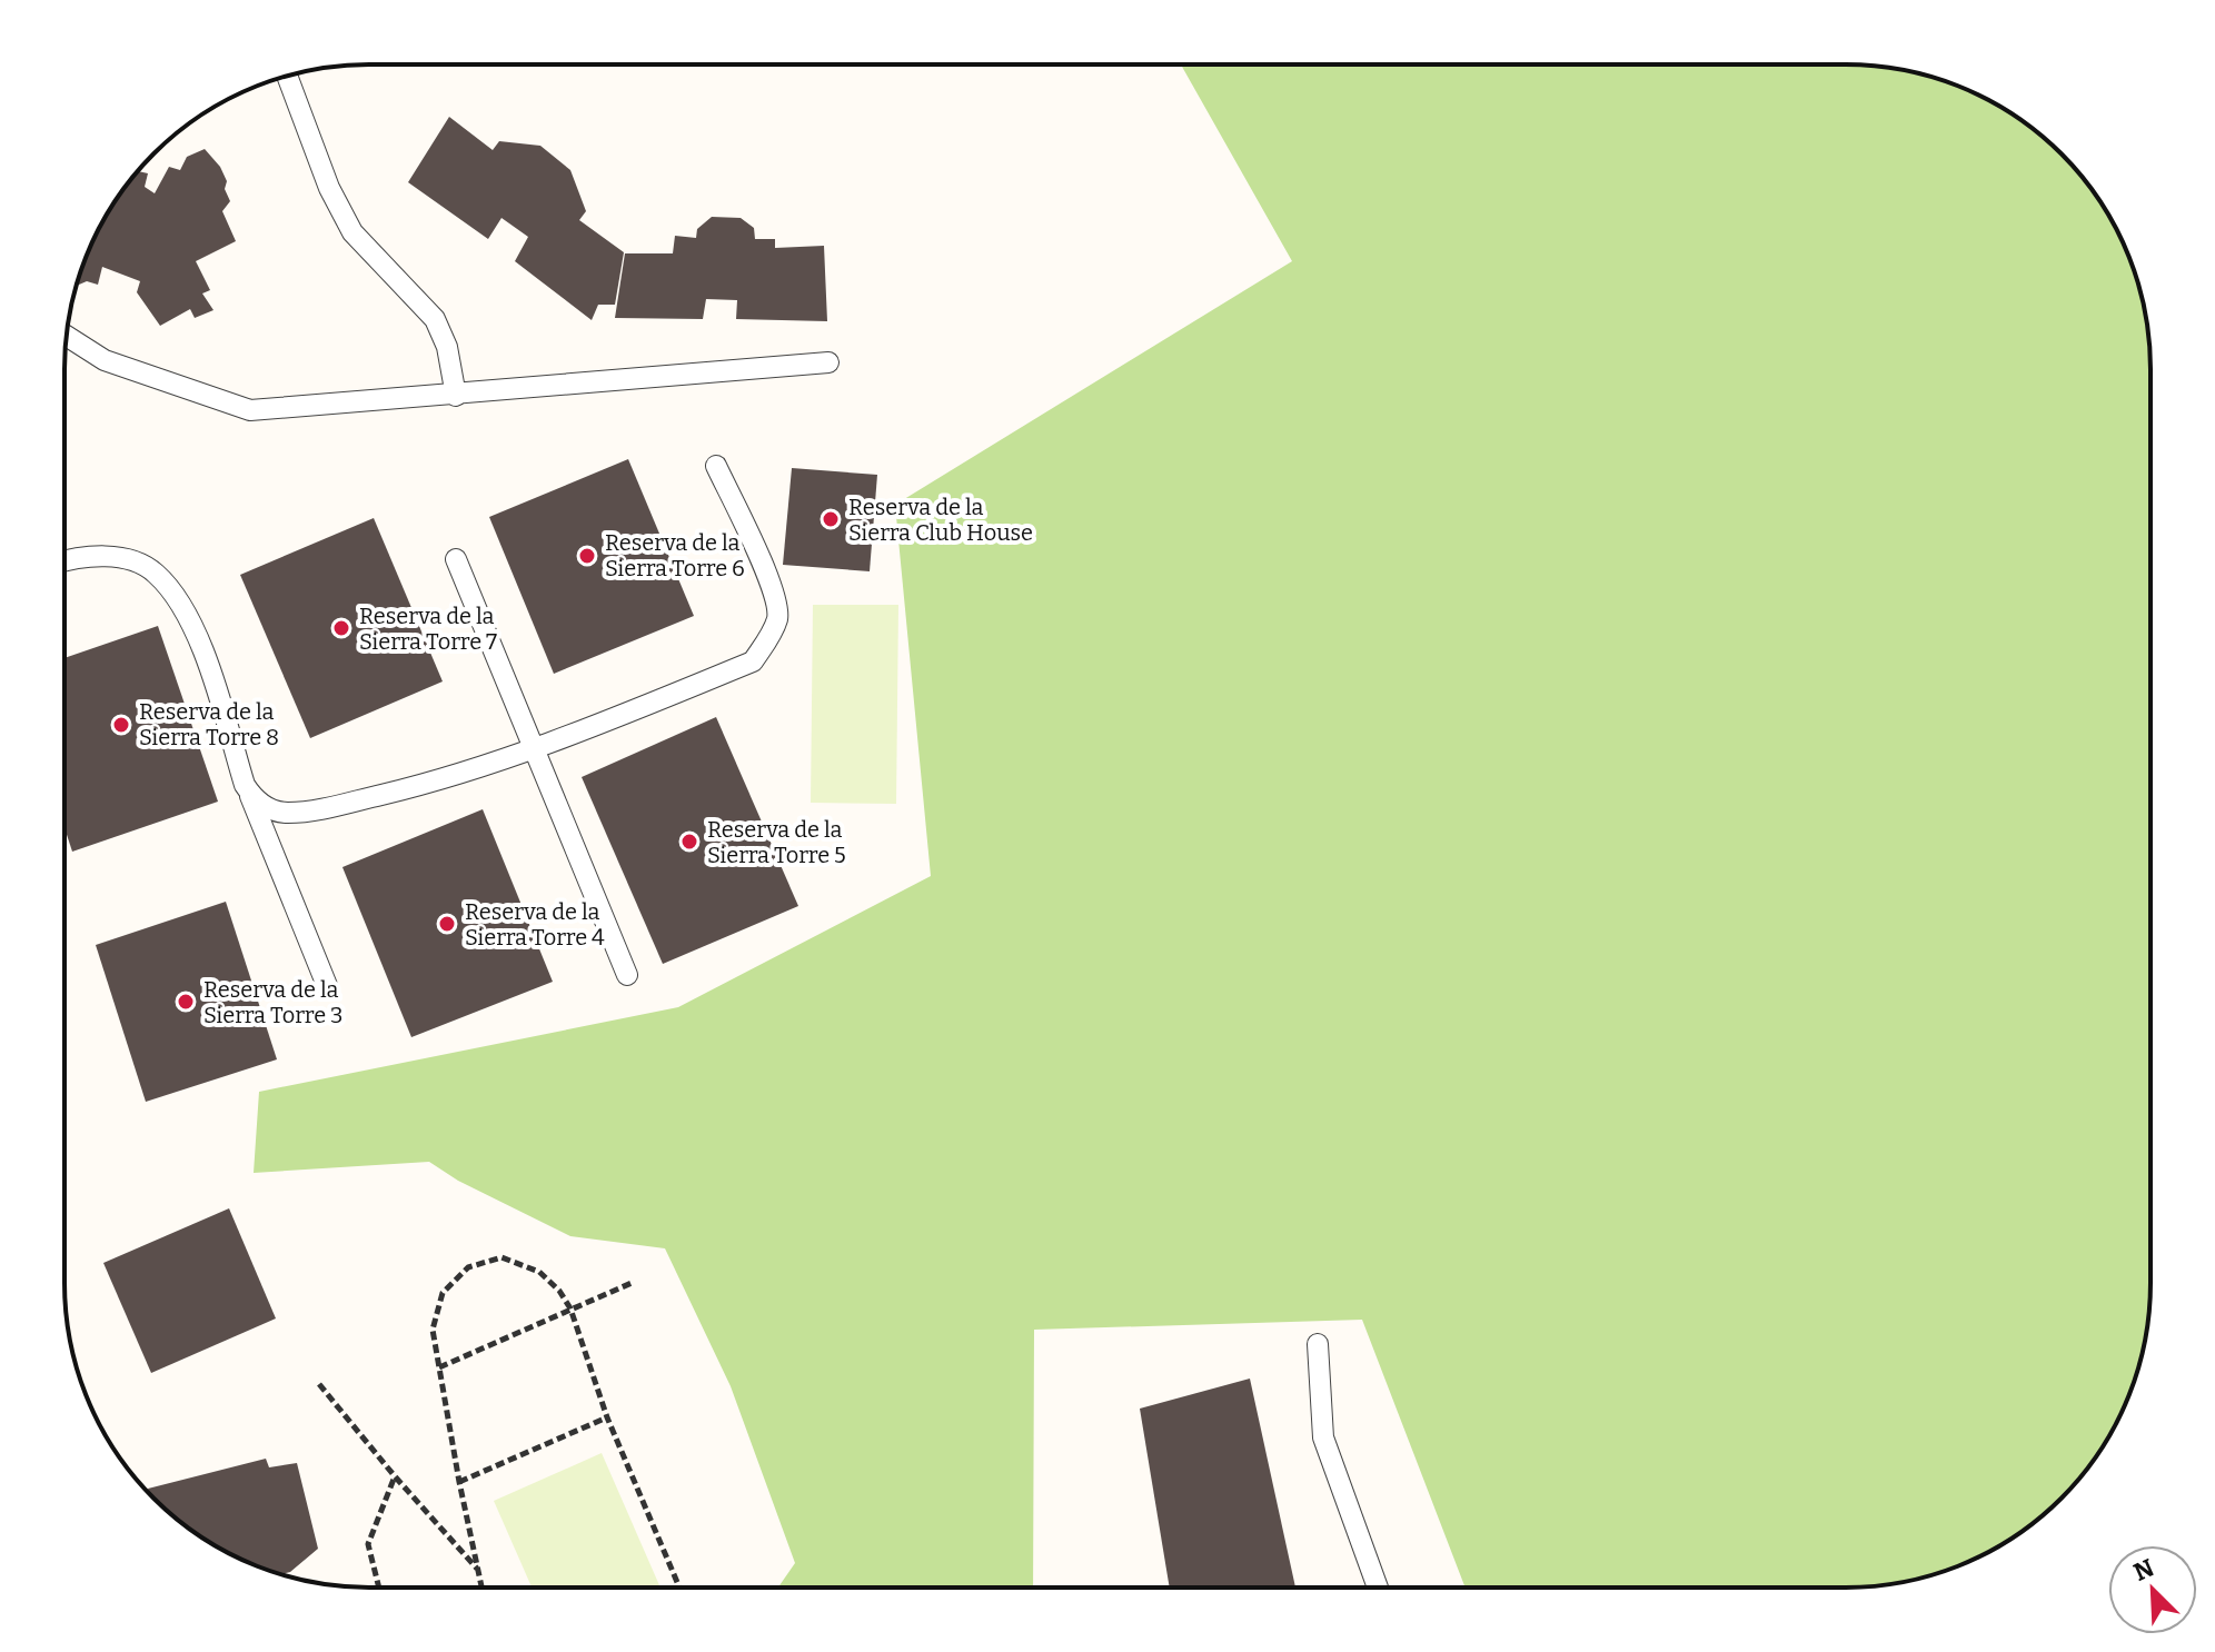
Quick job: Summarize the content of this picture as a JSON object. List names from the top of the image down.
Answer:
{
  "places": [
    "Reserva de la Sierra Club House",
    "Reserva de la Sierra Torre 6",
    "Reserva de la Sierra Torre 7",
    "Reserva de la Sierra Torre 8",
    "Reserva de la Sierra Torre 5",
    "Reserva de la Sierra Torre 4",
    "Reserva de la Sierra Torre 3"
  ],
  "north": "top left"
}
